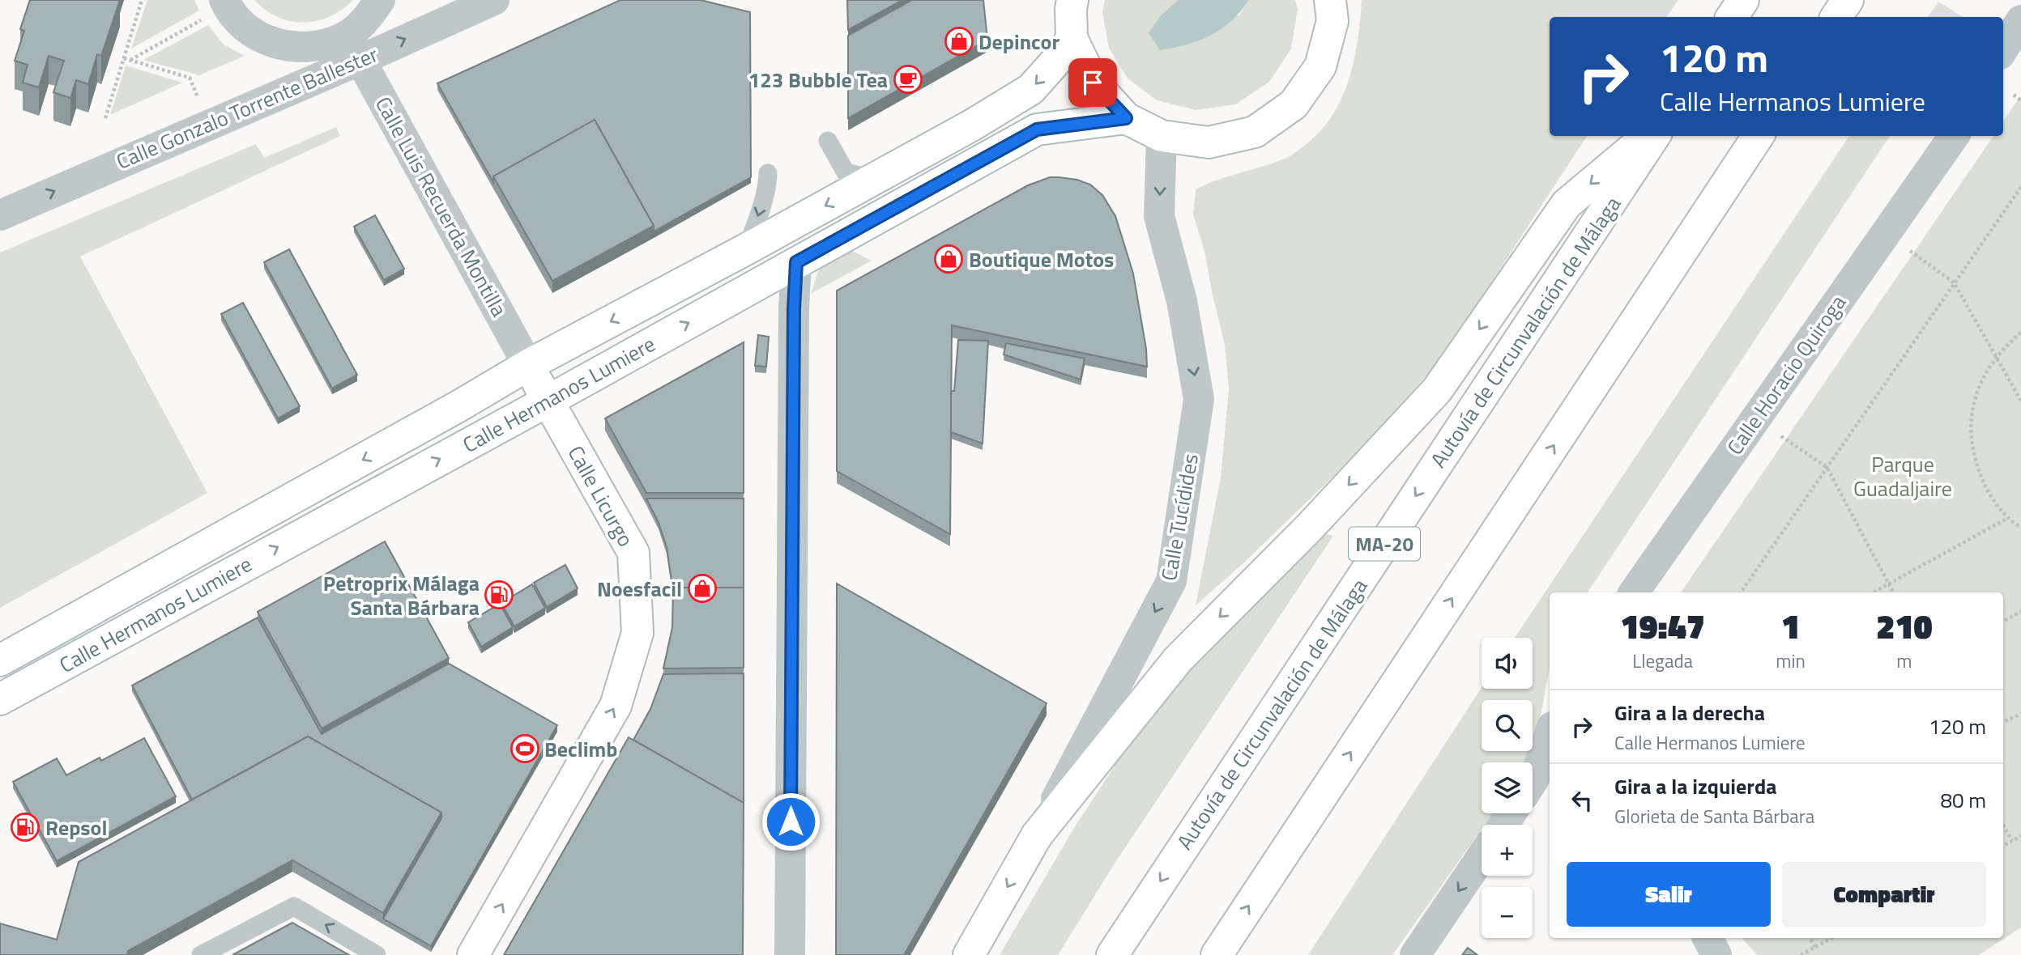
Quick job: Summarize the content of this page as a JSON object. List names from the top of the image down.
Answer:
{
  "streets": {
    "main road": [
      "Autovía de Circunvalación de Málaga",
      "Calle Hermanos Lumiere",
      "Calle Licurgo",
      "Calle Tucídides",
      "MA-20"
    ],
    "street": ["Calle Gonzalo Torrente Ballester", "Calle Luis Recuerda Montilla", "Calle Horacio Quiroga"]
  },
  "crossings": [
    ["Calle Gonzalo Torrente Ballester", "Calle Luis Recuerda Montilla"],
    ["Calle Luis Recuerda Montilla", "Calle Hermanos Lumiere"],
    ["Calle Luis Recuerda Montilla", "Calle Licurgo"],
    ["Calle Hermanos Lumiere", "Calle Licurgo"]
  ],
  "one_way": ["Calle Gonzalo Torrente Ballester", "Calle Licurgo", "Calle Tucídides"],
  "parks": ["Parque Guadaljaire"],
  "places": {
    "shop": ["Depincor", "Boutique Motos", "Noesfacil"],
    "cafe": ["123 Bubble Tea"],
    "fuel station": ["Petroprix Málaga Santa Bárbara", "Repsol"],
    "sports": ["Beclimb"]
  },
  "page": {
    "turn": ["120 m", "Calle Hermanos Lumiere"],
    "eta": [
      "19:47",
      "Llegada",
      "1",
      "min",
      "210",
      "m"
    ],
    "map_buttons": ["+", "−"],
    "list": [
      {
        "name": "Gira a la derecha",
        "note": "Calle Hermanos Lumiere",
        "value": "120 m"
      },
      {
        "name": "Gira a la izquierda",
        "note": "Glorieta de Santa Bárbara",
        "value": "80 m"
      }
    ],
    "buttons": ["Salir", "Compartir"]
  }
}
